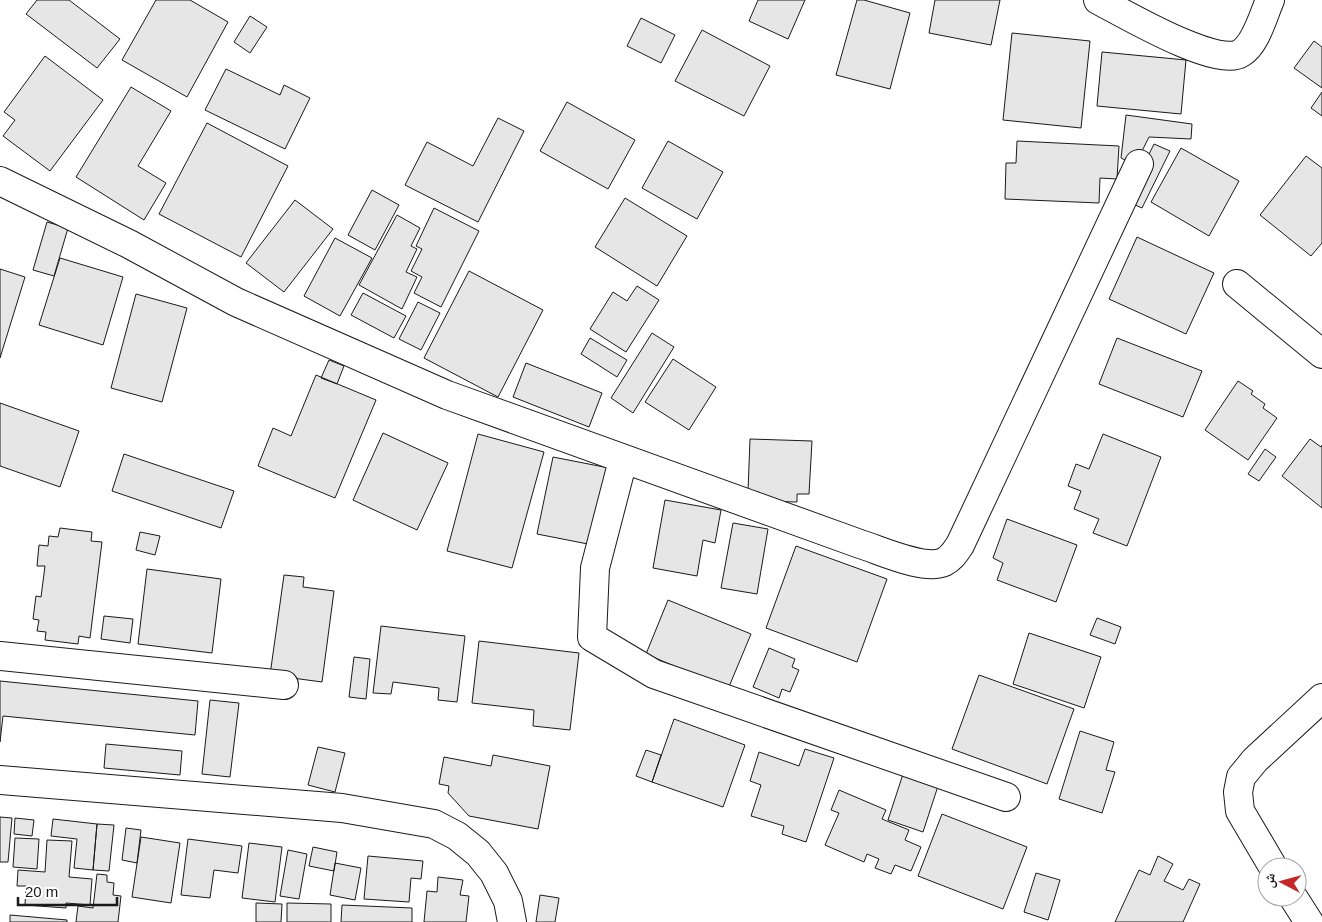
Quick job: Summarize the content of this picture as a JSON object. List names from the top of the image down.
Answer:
{
  "scale_bar": "20 m",
  "north": "left"
}
